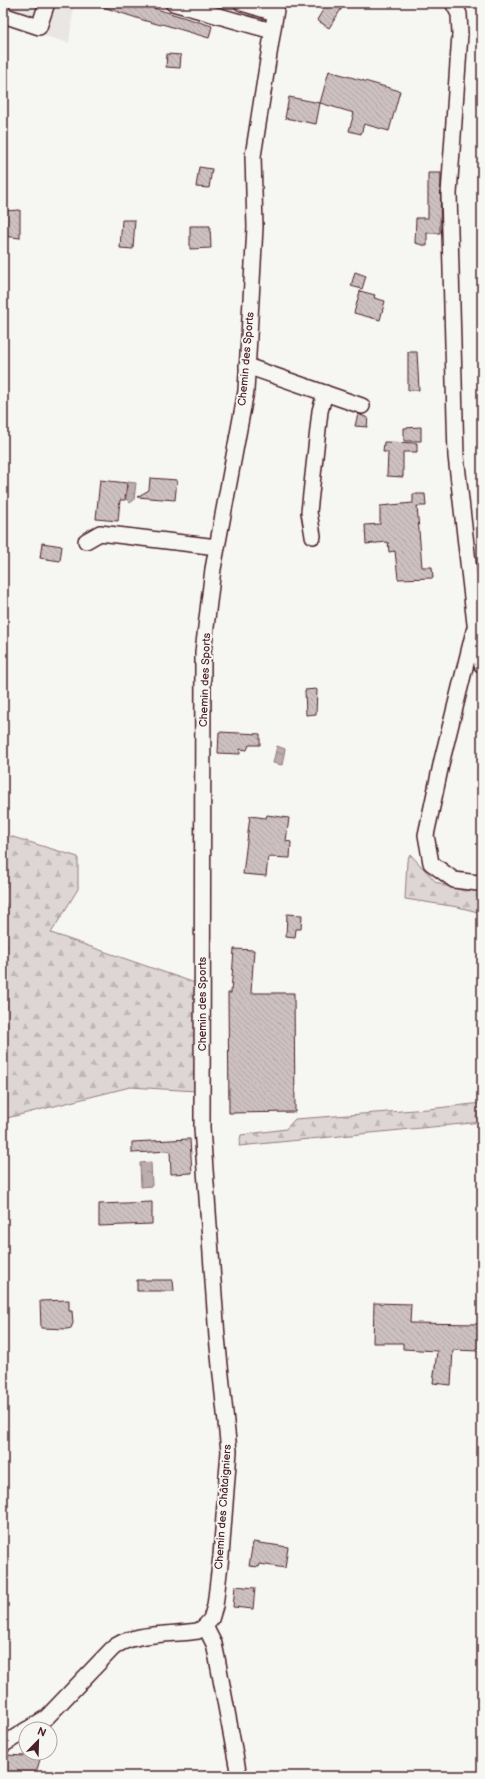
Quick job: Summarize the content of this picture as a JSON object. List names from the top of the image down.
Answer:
{
  "streets": {
    "street": ["Chemin des Sports", "Chemin des Châtaigniers"]
  },
  "crossings": [
    ["Chemin des Sports", "Chemin des Châtaigniers"]
  ],
  "north": "top right"
}
